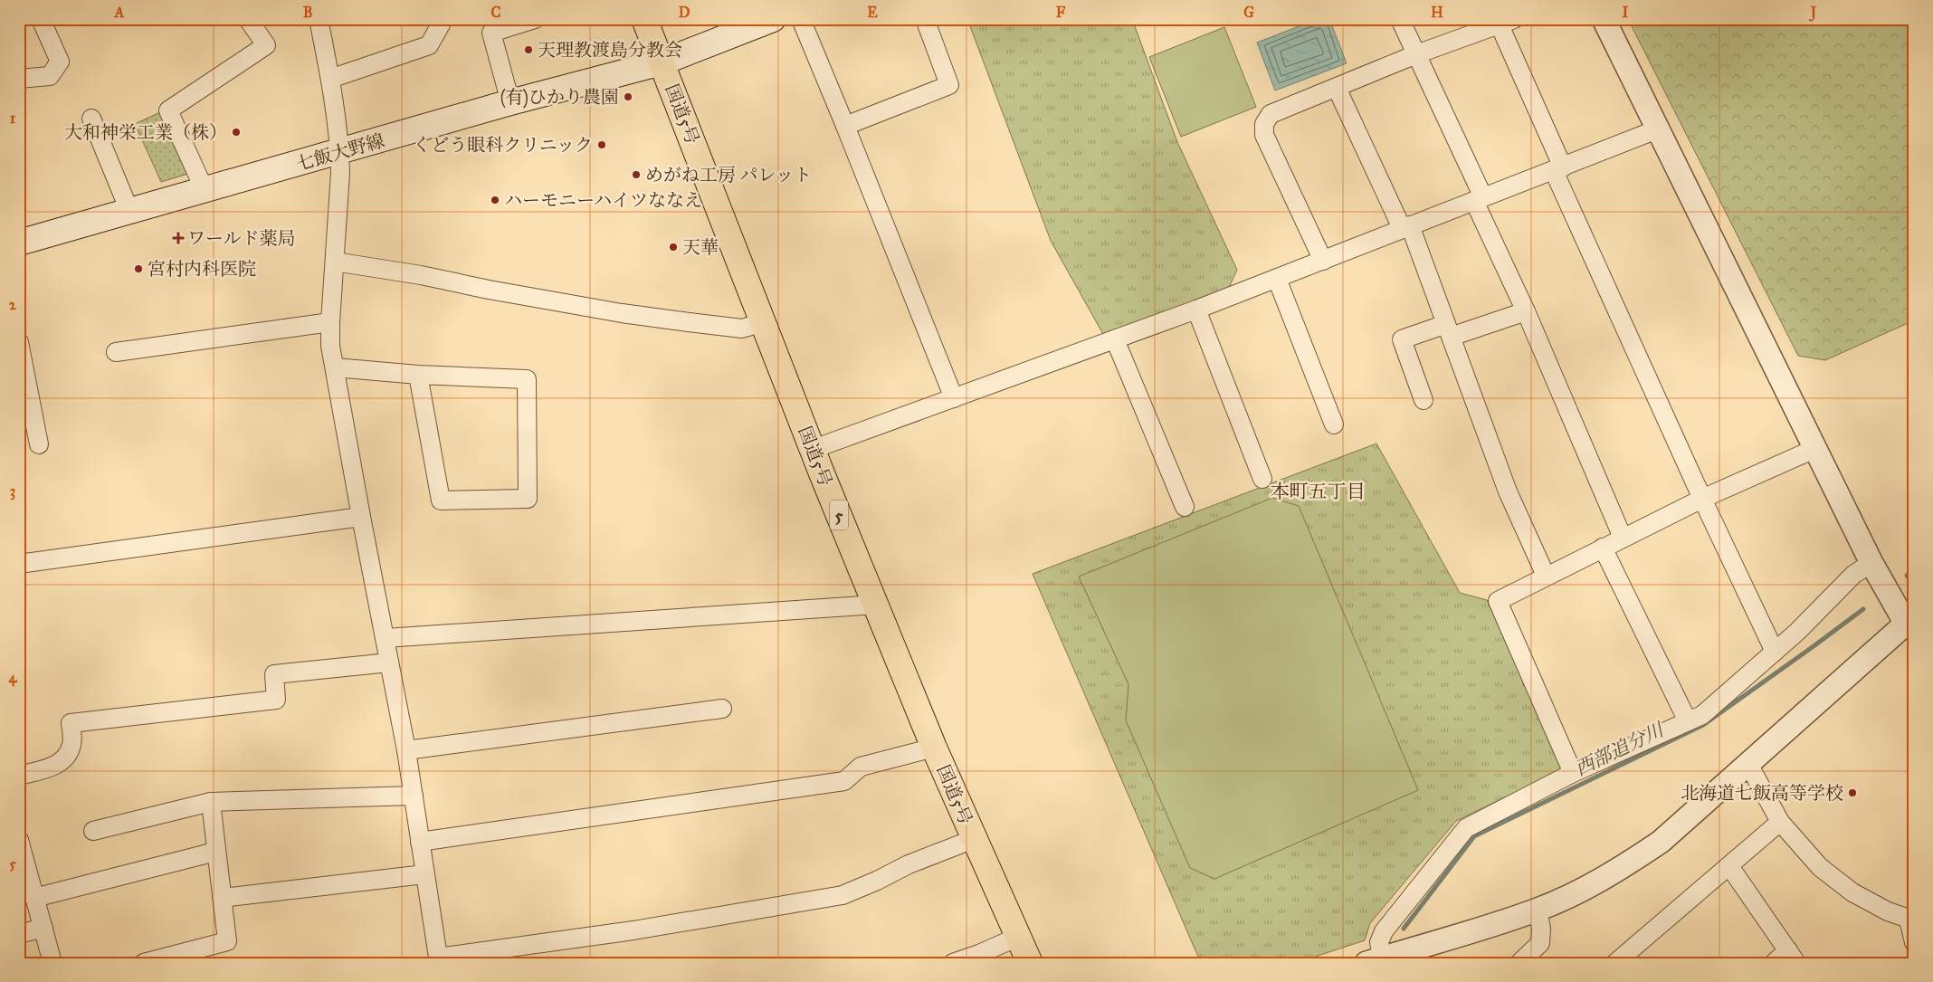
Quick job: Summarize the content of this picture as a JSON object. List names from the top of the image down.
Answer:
{
  "streets": {
    "highway": ["国道5号", "5"],
    "main road": ["七飯大野線"]
  },
  "crossings": [
    ["国道5号", "七飯大野線"]
  ],
  "districts": ["本町五丁目"],
  "water": ["西部追分川"],
  "places": {
    "other": [
      "天理教渡島分教会",
      "(有)ひかり農園",
      "大和神栄工業（株）",
      "くどう眼科クリニック",
      "めがね工房 パレット",
      "ハーモニーハイツななえ",
      "天華",
      "宮村内科医院",
      "北海道七飯高等学校"
    ],
    "health": ["ワールド薬局"]
  },
  "grid": {
    "columns": [
      "A",
      "B",
      "C",
      "D",
      "E",
      "F",
      "G",
      "H",
      "I",
      "J"
    ],
    "rows": [
      "1",
      "2",
      "3",
      "4",
      "5"
    ]
  }
}
